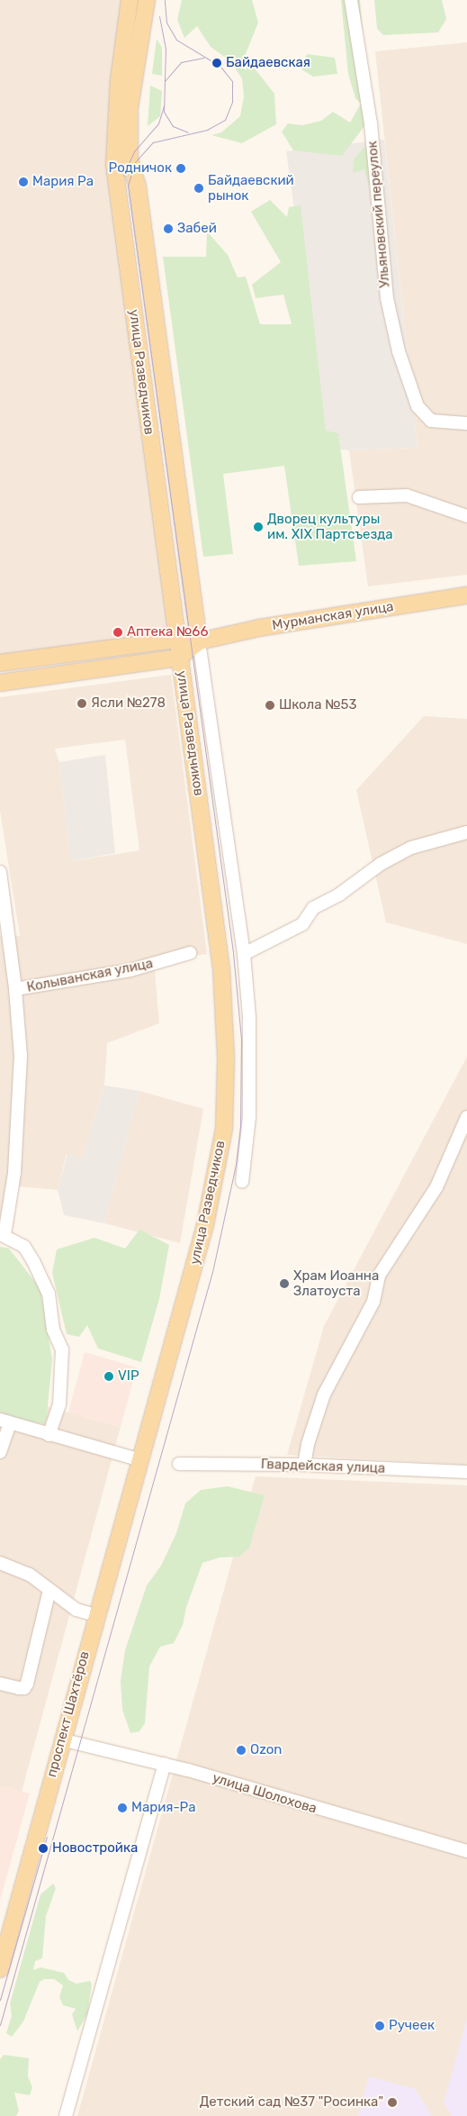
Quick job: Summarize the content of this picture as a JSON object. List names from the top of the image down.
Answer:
{
  "streets": {
    "main road": ["улица Разведчиков", "Мурманская улица", "проспект Шахтёров"],
    "street": [
      "Ульяновский переулок",
      "Колыванская улица",
      "Гвардейская улица",
      "улица Шолохова"
    ]
  },
  "crossings": [
    ["улица Разведчиков", "Мурманская улица"],
    ["улица Разведчиков", "проспект Шахтёров"],
    ["проспект Шахтёров", "улица Шолохова"]
  ],
  "places": [
    "Байдаевская",
    "Родничок",
    "Мария Ра",
    "Байдаевский рынок",
    "Забей",
    "Дворец культуры им. XIX Партсъезда",
    "Аптека №66",
    "Ясли №278",
    "Школа №53",
    "Храм Иоанна Златоуста",
    "VIP",
    "Ozon",
    "Мария-Ра",
    "Новостройка",
    "Ручеек",
    "Детский сад №37 \"Росинка\""
  ]
}
